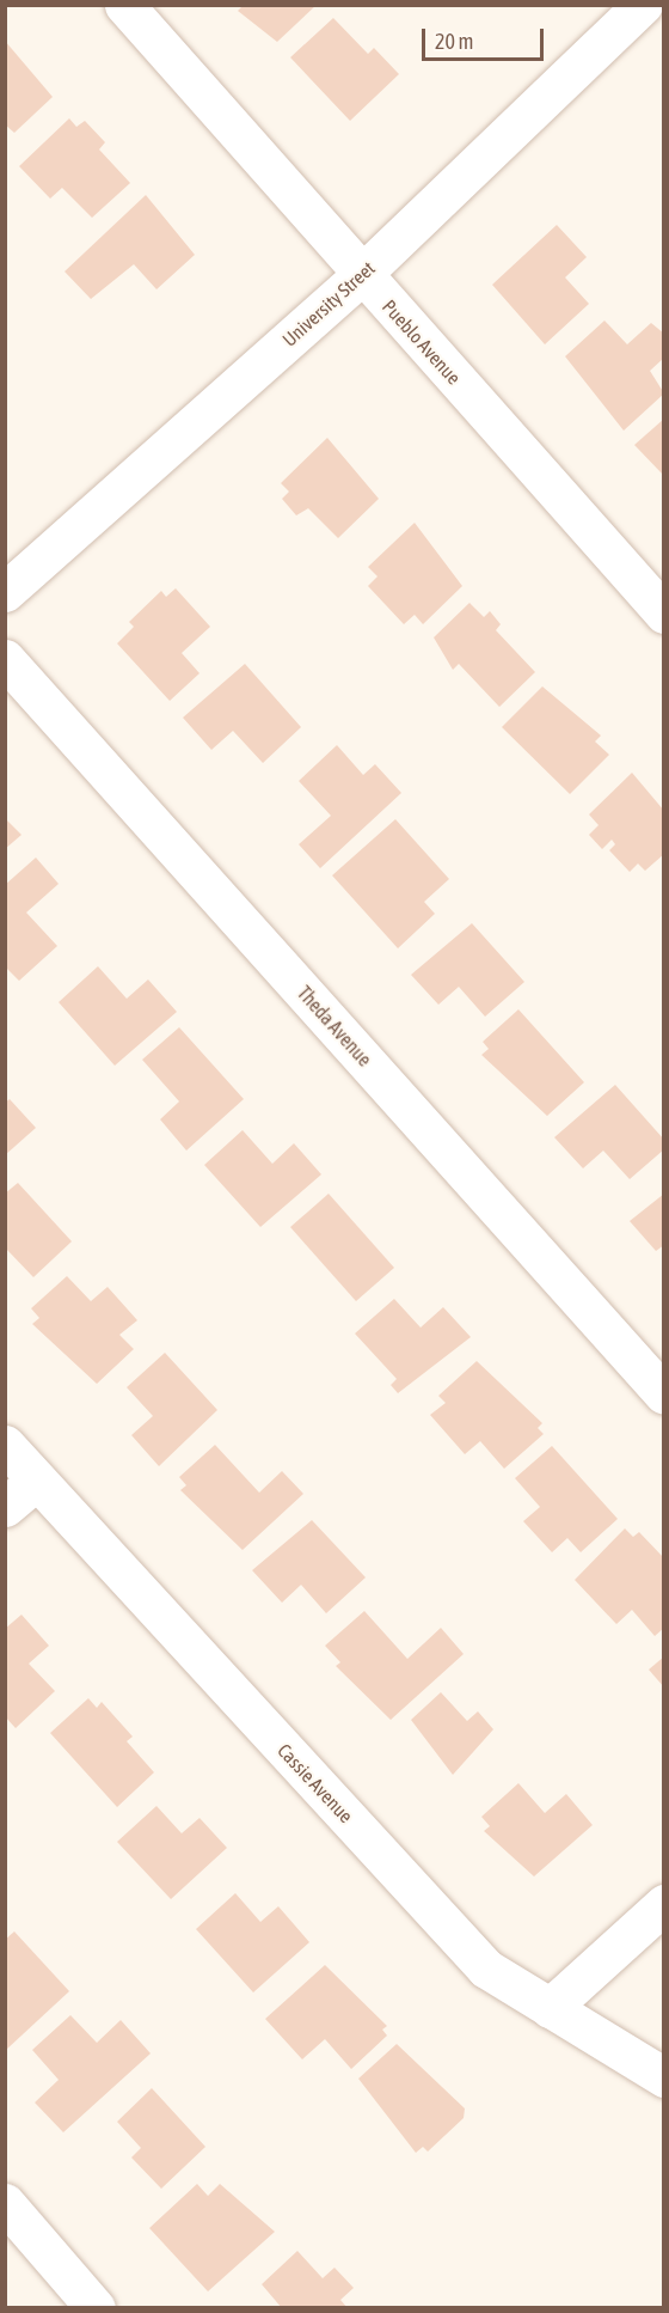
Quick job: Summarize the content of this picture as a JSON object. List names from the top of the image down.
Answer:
{
  "streets": {
    "street": [
      "University Street",
      "Pueblo Avenue",
      "Theda Avenue",
      "Cassie Avenue"
    ]
  },
  "crossings": [
    ["University Street", "Pueblo Avenue"]
  ],
  "scale_bar": "20 m"
}
